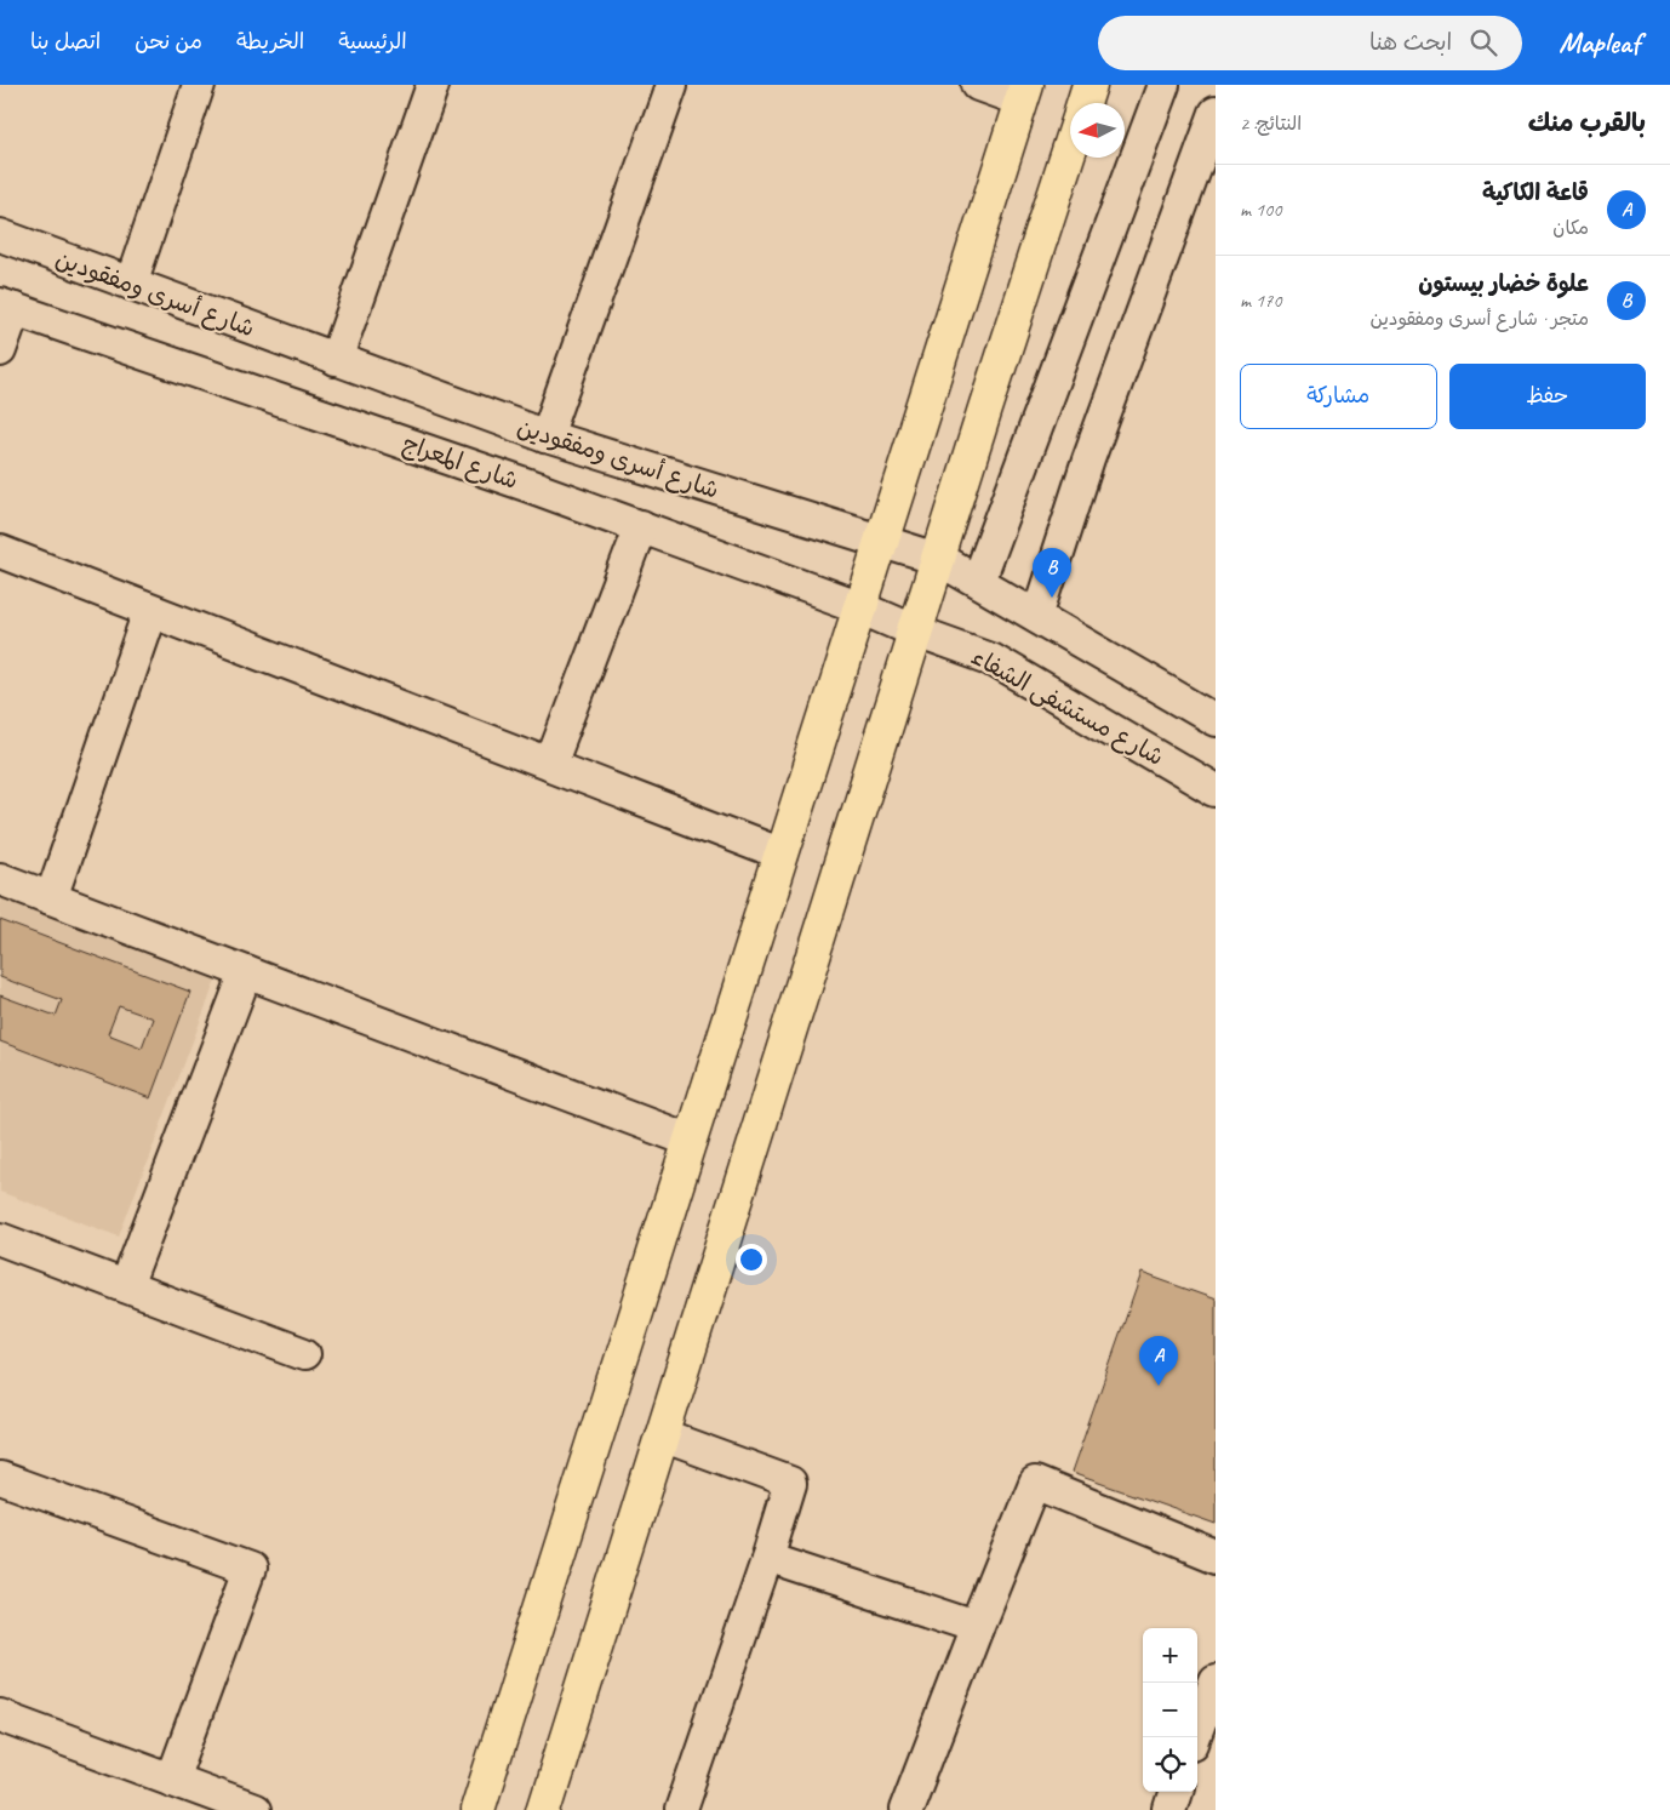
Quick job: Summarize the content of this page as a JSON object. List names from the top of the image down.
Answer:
{
  "streets": {
    "street": ["شارع أسرى ومفقودين", "شارع المعراج", "شارع مستشفى الشفاء"]
  },
  "crossings": [
    ["شارع المعراج", "شارع مستشفى الشفاء"]
  ],
  "north": "left",
  "page": {
    "header": "Mapleaf",
    "search": "ابحث هنا",
    "nav": [
      "الرئيسية",
      "الخريطة",
      "من نحن",
      "اتصل بنا"
    ],
    "heading": ["بالقرب منك", "النتائج: 2"],
    "list": [
      {
        "mark": "A",
        "name": "قاعة الكاكية",
        "note": "مكان",
        "value": "100 m"
      },
      {
        "mark": "B",
        "name": "علوة خضار بيستون",
        "note": "متجر · شارع أسرى ومفقودين",
        "value": "170 m"
      }
    ],
    "buttons": ["حفظ", "مشاركة"],
    "pins": ["B", "A"],
    "map_buttons": ["+", "−"]
  }
}
